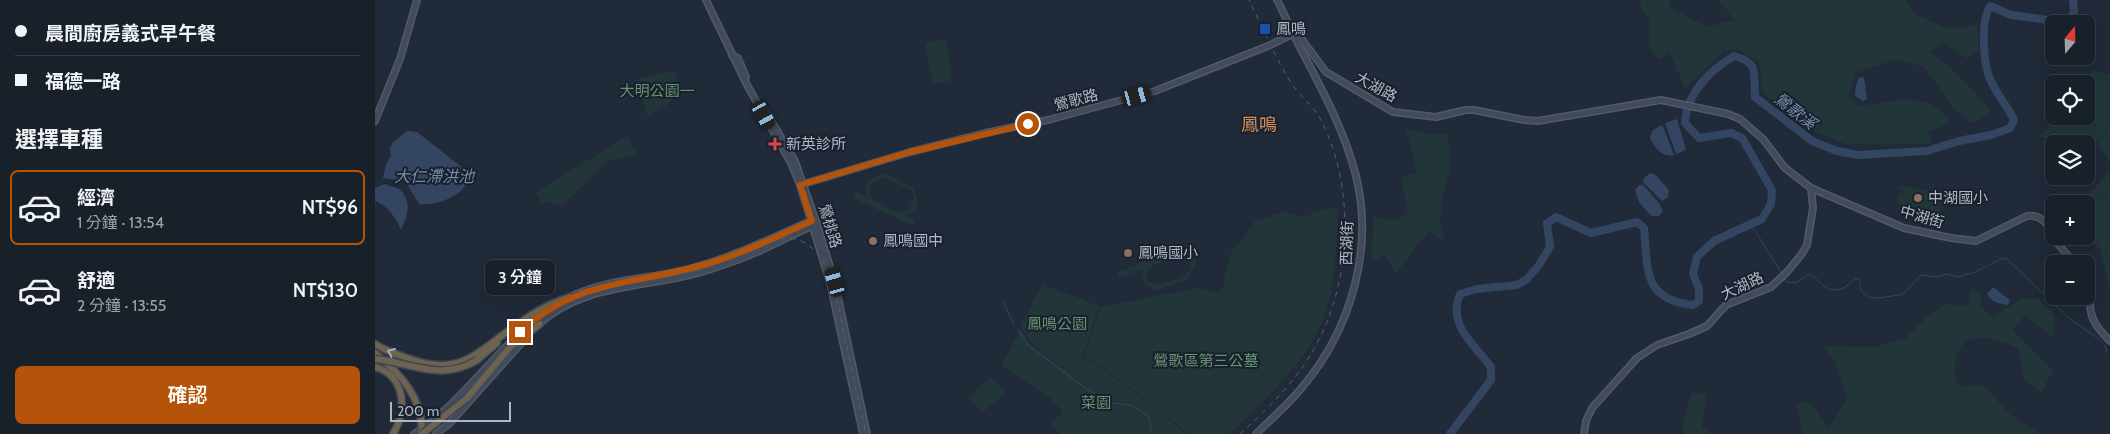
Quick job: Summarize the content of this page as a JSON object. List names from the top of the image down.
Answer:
{
  "streets": {
    "street": [
      "大湖路",
      "鶯歌路",
      "中湖街",
      "鶯桃路",
      "西湖街"
    ]
  },
  "crossings": [
    ["大湖路", "鶯歌路"],
    ["大湖路", "中湖街"],
    ["大湖路", "西湖街"],
    ["鶯歌路", "鶯桃路"],
    ["鶯歌路", "西湖街"]
  ],
  "districts": ["鳳鳴"],
  "water": ["鶯歌溪", "大仁滯洪池"],
  "parks": [
    "大明公園一",
    "鳳鳴公園",
    "鶯歌區第三公墓",
    "菜園"
  ],
  "places": {
    "transit": ["鳳鳴"],
    "health": ["新英診所"],
    "other": ["中湖國小", "鳳鳴國中", "鳳鳴國小"]
  },
  "scale_bar": "200 m",
  "north": "top",
  "page": {
    "banner": ["晨間廚房義式早午餐", "福德一路"],
    "map_buttons": ["+", "−"],
    "heading": "選擇車種",
    "list": [
      {
        "name": "經濟",
        "note": "1 分鐘 · 13:54",
        "value": "NT$96"
      },
      {
        "name": "舒適",
        "note": "2 分鐘 · 13:55",
        "value": "NT$130"
      }
    ],
    "bubble": "3 分鐘",
    "buttons": "確認",
    "scale": "200 m"
  }
}
